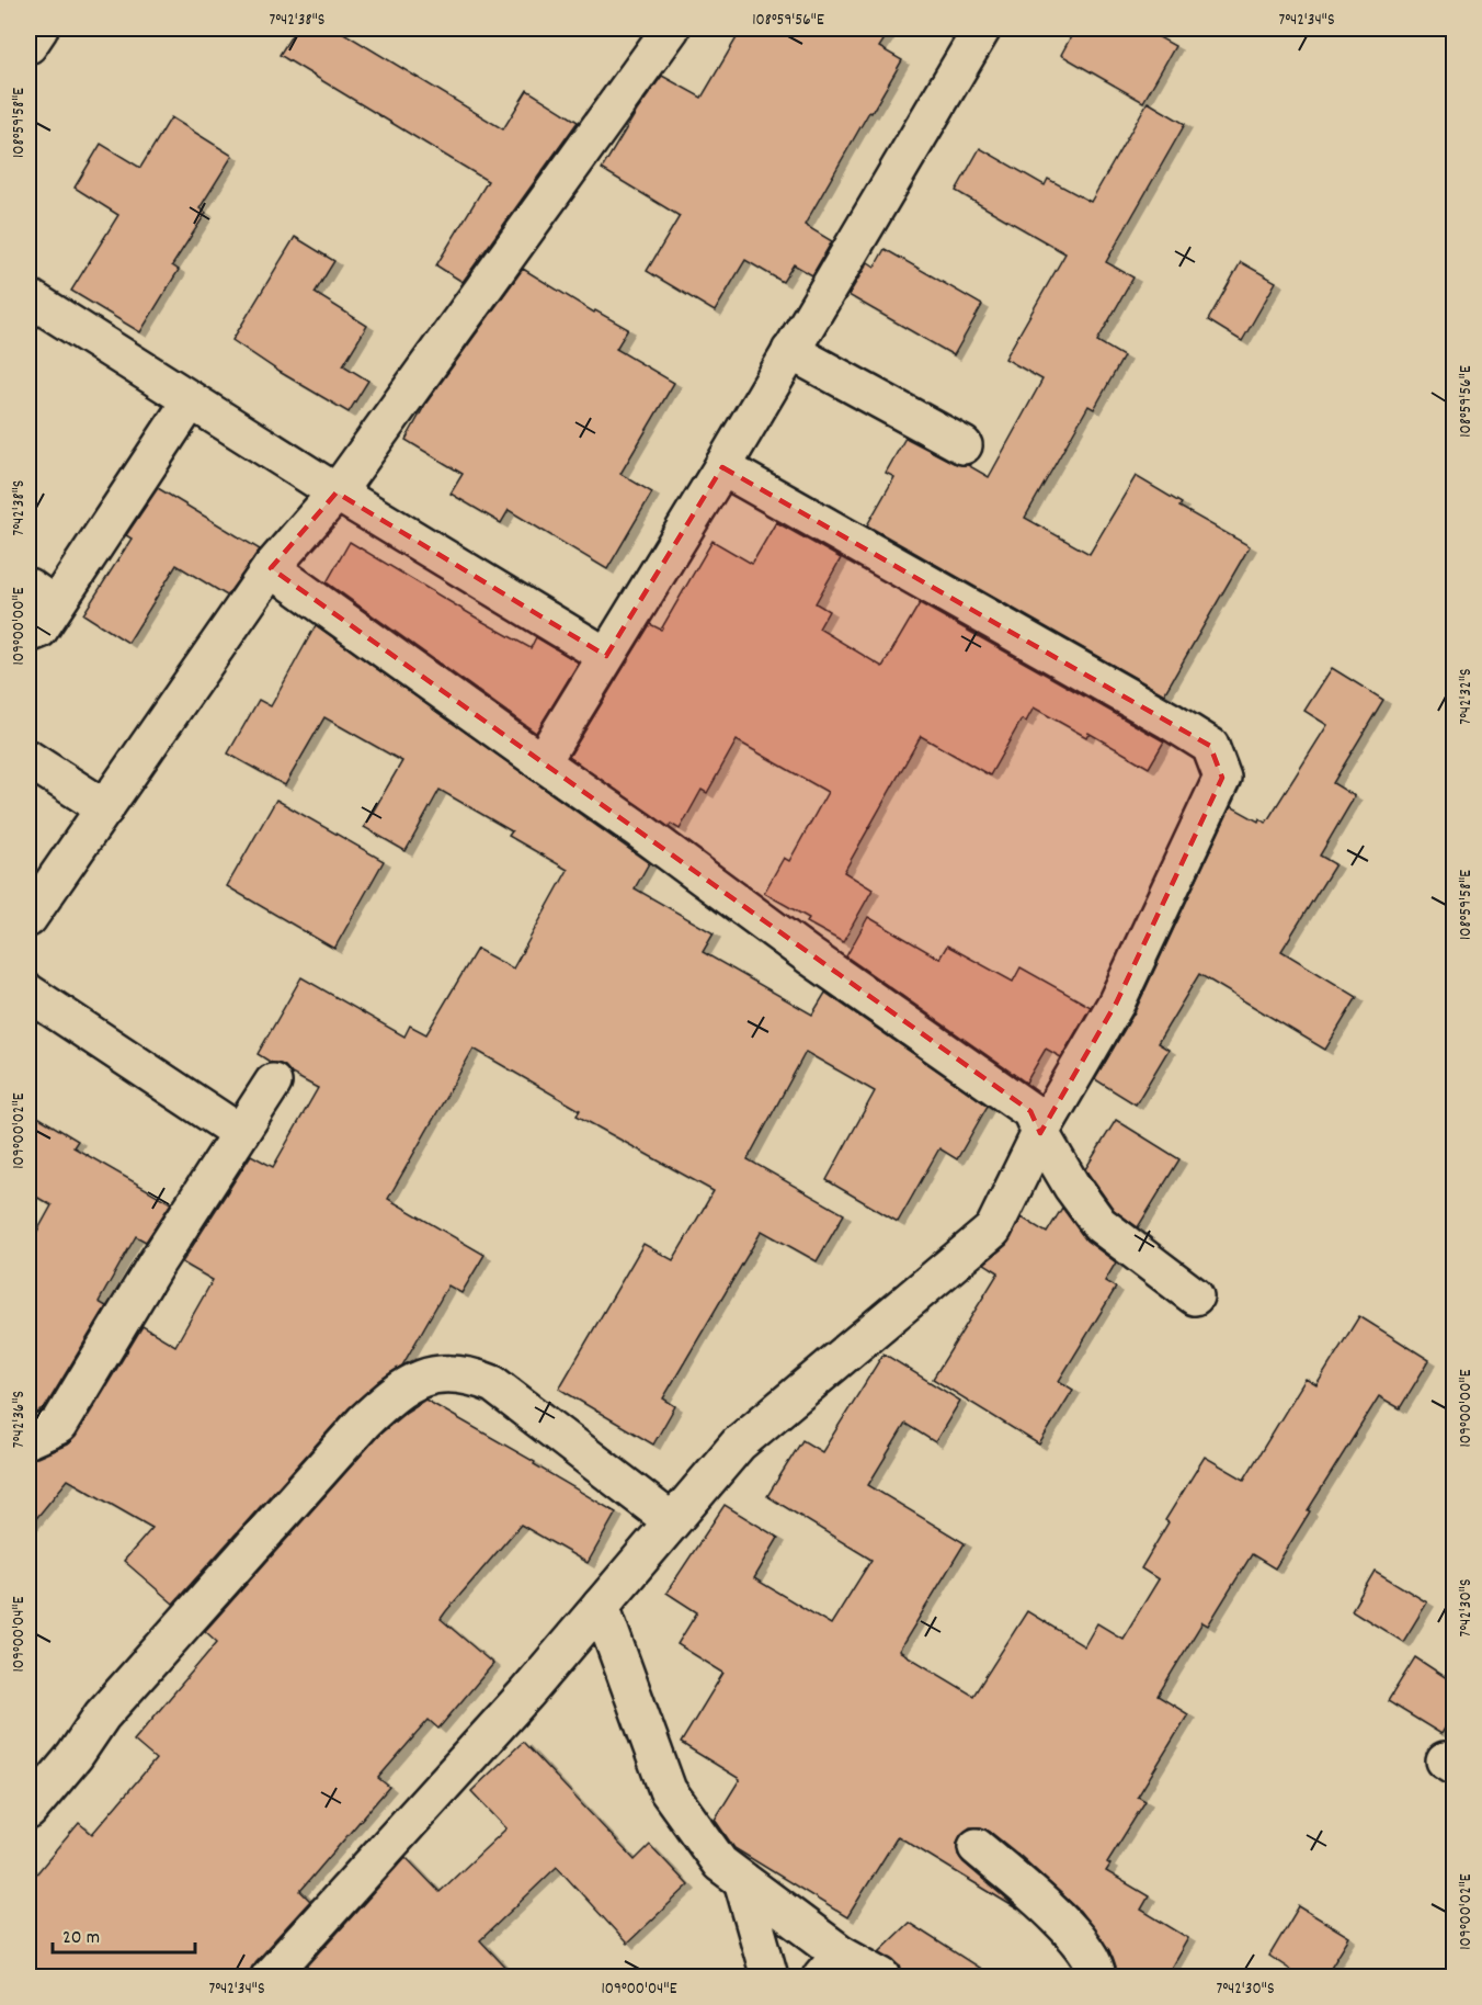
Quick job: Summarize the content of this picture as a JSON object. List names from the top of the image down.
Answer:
{
  "scale_bar": "20 m",
  "coordinates": [
    "7°42'38\"S",
    "108°59'56\"E",
    "7°42'34\"S",
    "108°59'58\"E",
    "109°00'00\"E",
    "7°42'32\"S",
    "109°00'02\"E",
    "7°42'36\"S",
    "7°42'30\"S",
    "109°00'04\"E"
  ]
}
